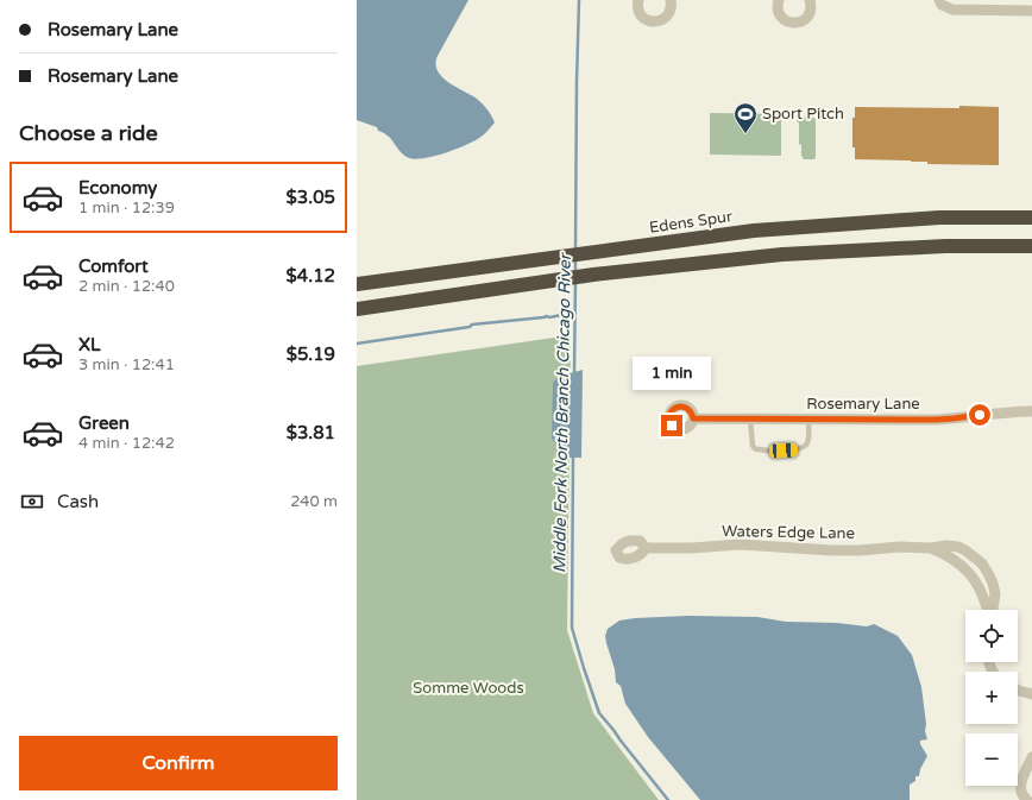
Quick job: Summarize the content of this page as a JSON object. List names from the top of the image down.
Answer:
{
  "streets": {
    "highway": ["Edens Spur"],
    "street": ["Rosemary Lane", "Waters Edge Lane"]
  },
  "water": ["Middle Fork North Branch Chicago River"],
  "parks": ["Somme Woods"],
  "places": {
    "sports": ["Sport Pitch"]
  },
  "page": {
    "banner": ["Rosemary Lane", "Rosemary Lane"],
    "heading": "Choose a ride",
    "list": [
      {
        "name": "Economy",
        "note": "1 min · 12:39",
        "value": "$3.05"
      },
      {
        "name": "Comfort",
        "note": "2 min · 12:40",
        "value": "$4.12"
      },
      {
        "name": "XL",
        "note": "3 min · 12:41",
        "value": "$5.19"
      },
      {
        "name": "Green",
        "note": "4 min · 12:42",
        "value": "$3.81"
      }
    ],
    "bubble": "1 min",
    "pay": ["Cash", "240 m"],
    "map_buttons": ["+", "−"],
    "buttons": "Confirm"
  }
}
